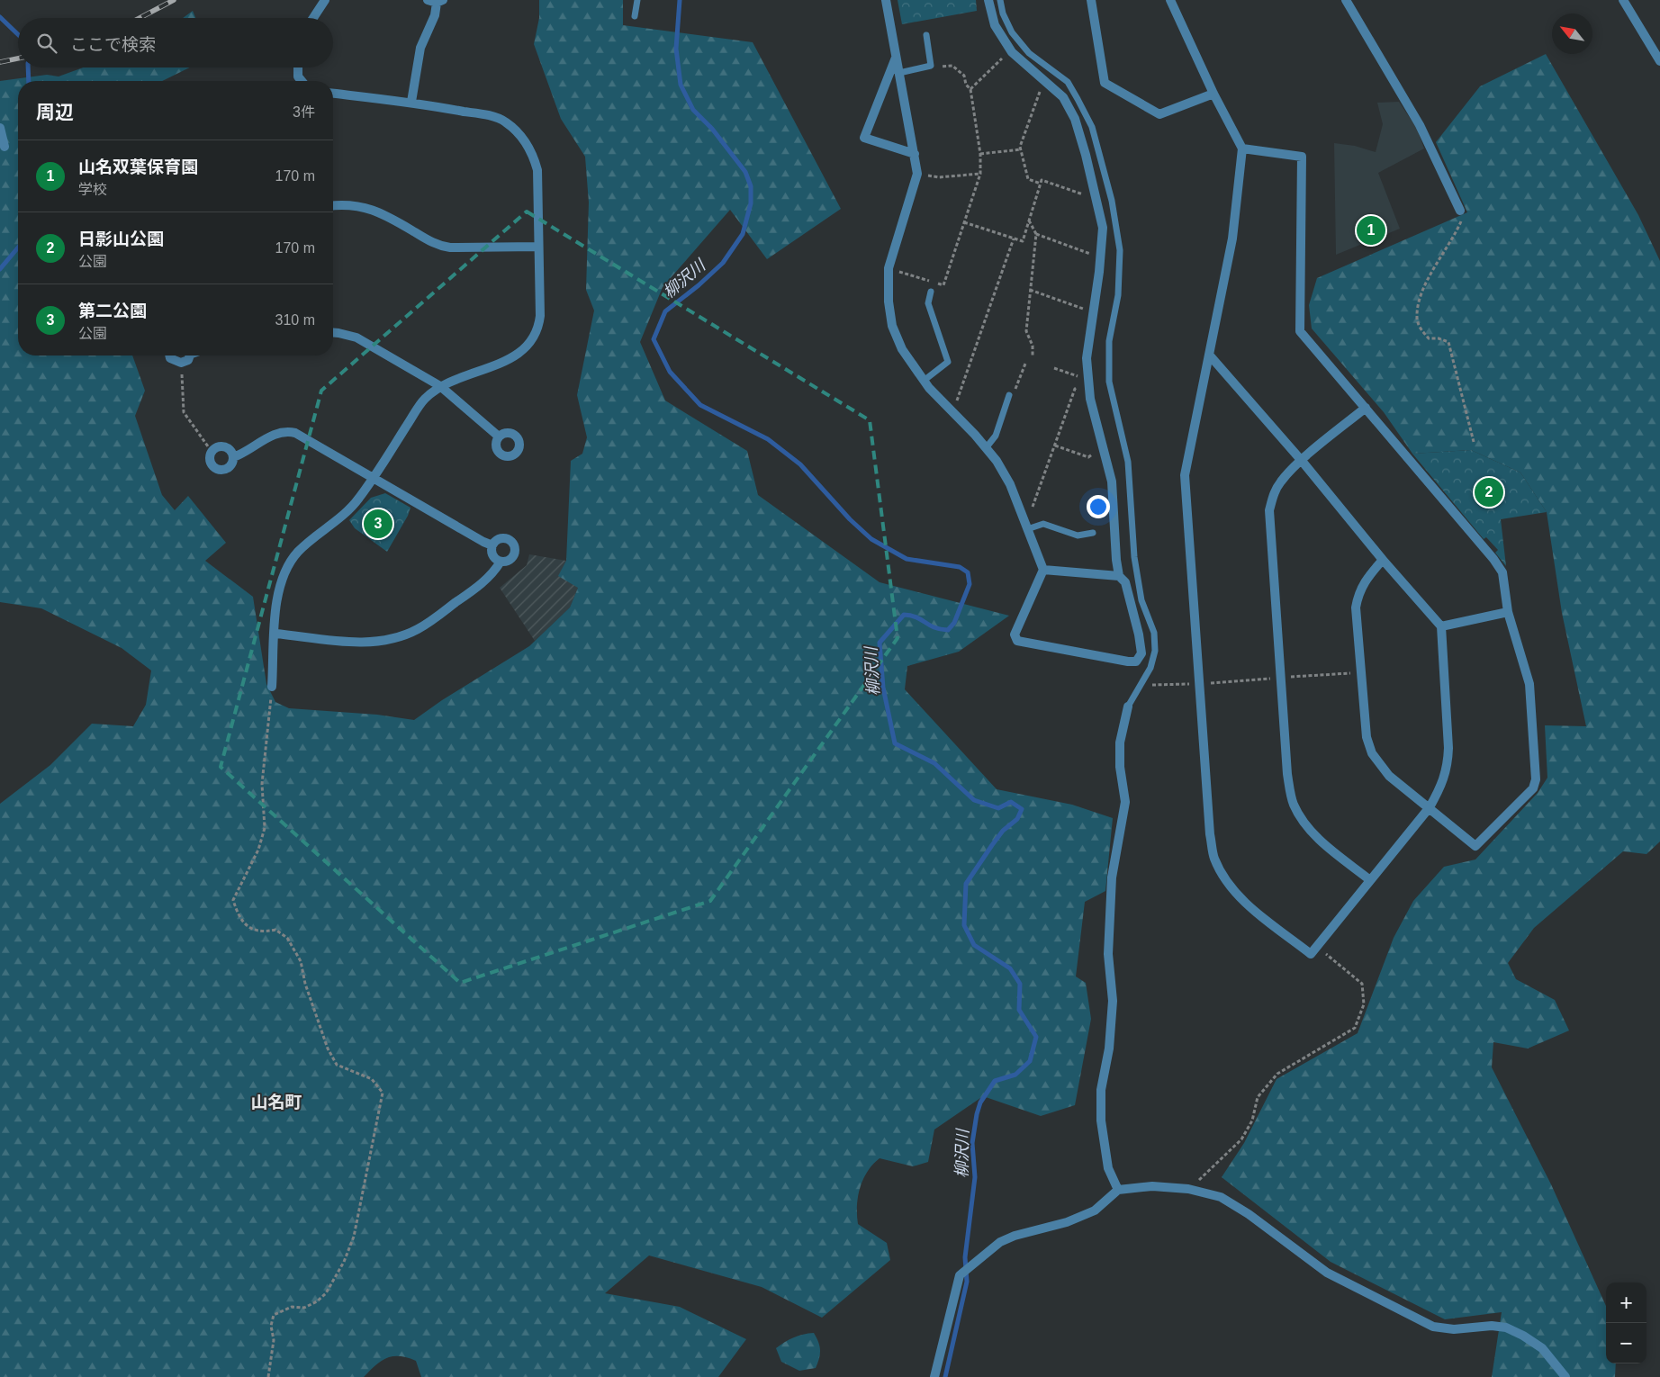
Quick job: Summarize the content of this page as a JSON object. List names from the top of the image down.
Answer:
{
  "districts": ["山名町"],
  "water": ["柳沢川"],
  "north": "top left",
  "page": {
    "search": "ここで検索",
    "heading": ["周辺", "3件"],
    "list": [
      {
        "mark": "1",
        "name": "山名双葉保育園",
        "note": "学校",
        "value": "170 m"
      },
      {
        "mark": "2",
        "name": "日影山公園",
        "note": "公園",
        "value": "170 m"
      },
      {
        "mark": "3",
        "name": "第二公園",
        "note": "公園",
        "value": "310 m"
      }
    ],
    "pins": ["1", "2", "3"],
    "map_buttons": ["+", "−"]
  }
}
